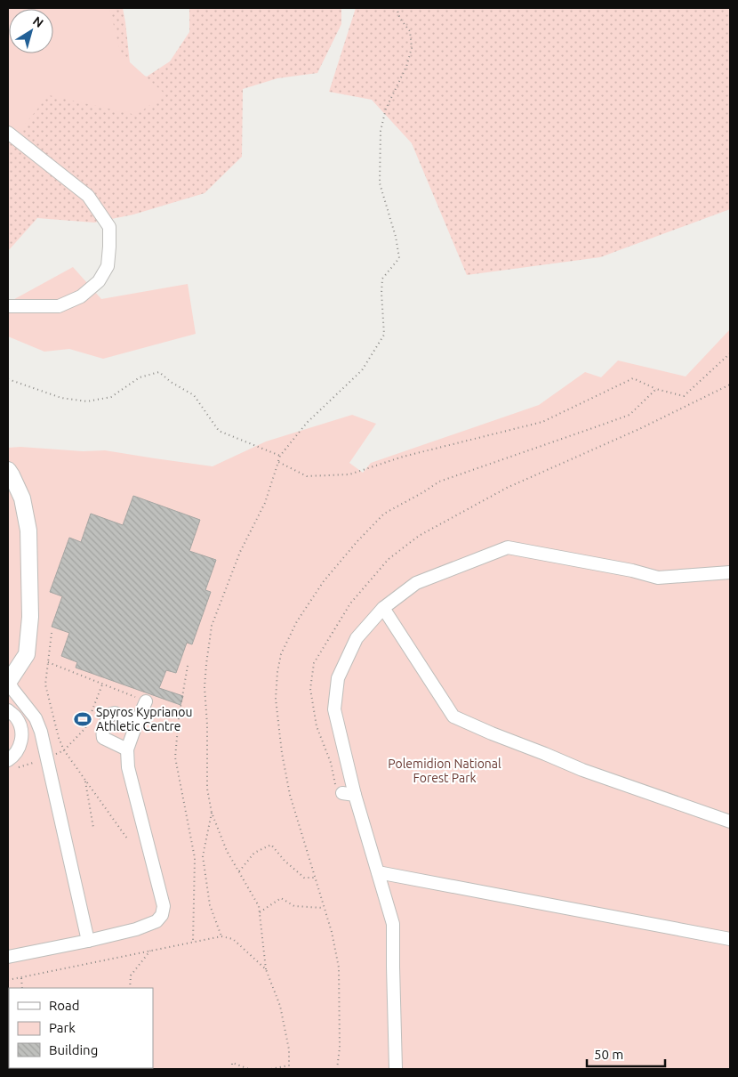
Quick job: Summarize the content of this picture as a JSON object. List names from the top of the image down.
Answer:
{
  "parks": ["Polemidion National Forest Park"],
  "places": {
    "sports": ["Spyros Kyprianou Athletic Centre"]
  },
  "legend": ["Road", "Park", "Building"],
  "scale_bar": "50 m",
  "north": "top right"
}
